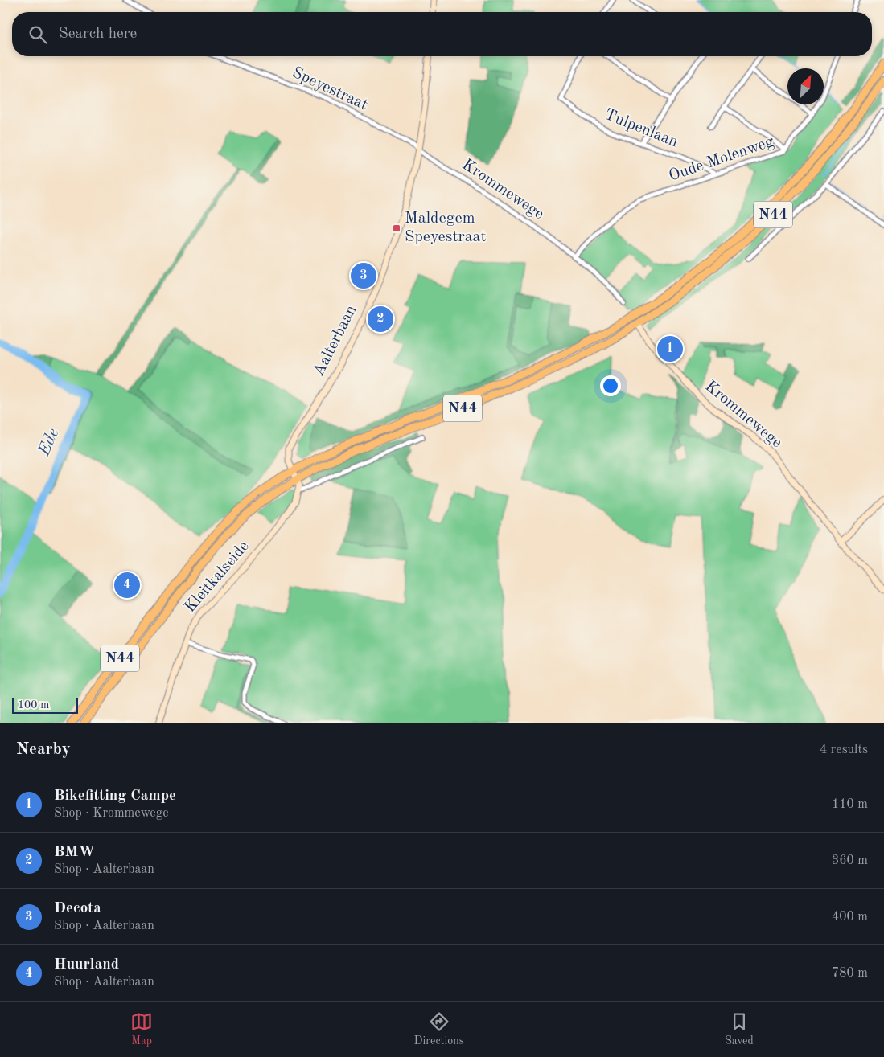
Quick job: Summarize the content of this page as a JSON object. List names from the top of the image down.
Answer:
{
  "streets": {
    "highway": ["N44"],
    "street": [
      "Speyestraat",
      "Tulpenlaan",
      "Oude Molenweg",
      "Krommewege",
      "Aalterbaan",
      "Kleitkalseide"
    ]
  },
  "crossings": [
    ["Speyestraat", "Krommewege"],
    ["Speyestraat", "Aalterbaan"],
    ["Tulpenlaan", "Oude Molenweg"],
    ["Oude Molenweg", "Krommewege"],
    ["Krommewege", "N44"],
    ["Krommewege", "Aalterbaan"],
    ["N44", "Aalterbaan"],
    ["N44", "Kleitkalseide"],
    ["Aalterbaan", "Kleitkalseide"]
  ],
  "water": ["Ede"],
  "places": {
    "transit": ["Maldegem Speyestraat"]
  },
  "scale_bar": "100 m",
  "north": "top right",
  "page": {
    "search": "Search here",
    "pins": [
      "3",
      "2",
      "1",
      "4"
    ],
    "scale": "100 m",
    "heading": ["Nearby", "4 results"],
    "list": [
      {
        "mark": "1",
        "name": "Bikefitting Campe",
        "note": "Shop · Krommewege",
        "value": "110 m"
      },
      {
        "mark": "2",
        "name": "BMW",
        "note": "Shop · Aalterbaan",
        "value": "360 m"
      },
      {
        "mark": "3",
        "name": "Decota",
        "note": "Shop · Aalterbaan",
        "value": "400 m"
      },
      {
        "mark": "4",
        "name": "Huurland",
        "note": "Shop · Aalterbaan",
        "value": "780 m"
      }
    ],
    "nav": ["Map", "Directions", "Saved"]
  }
}
